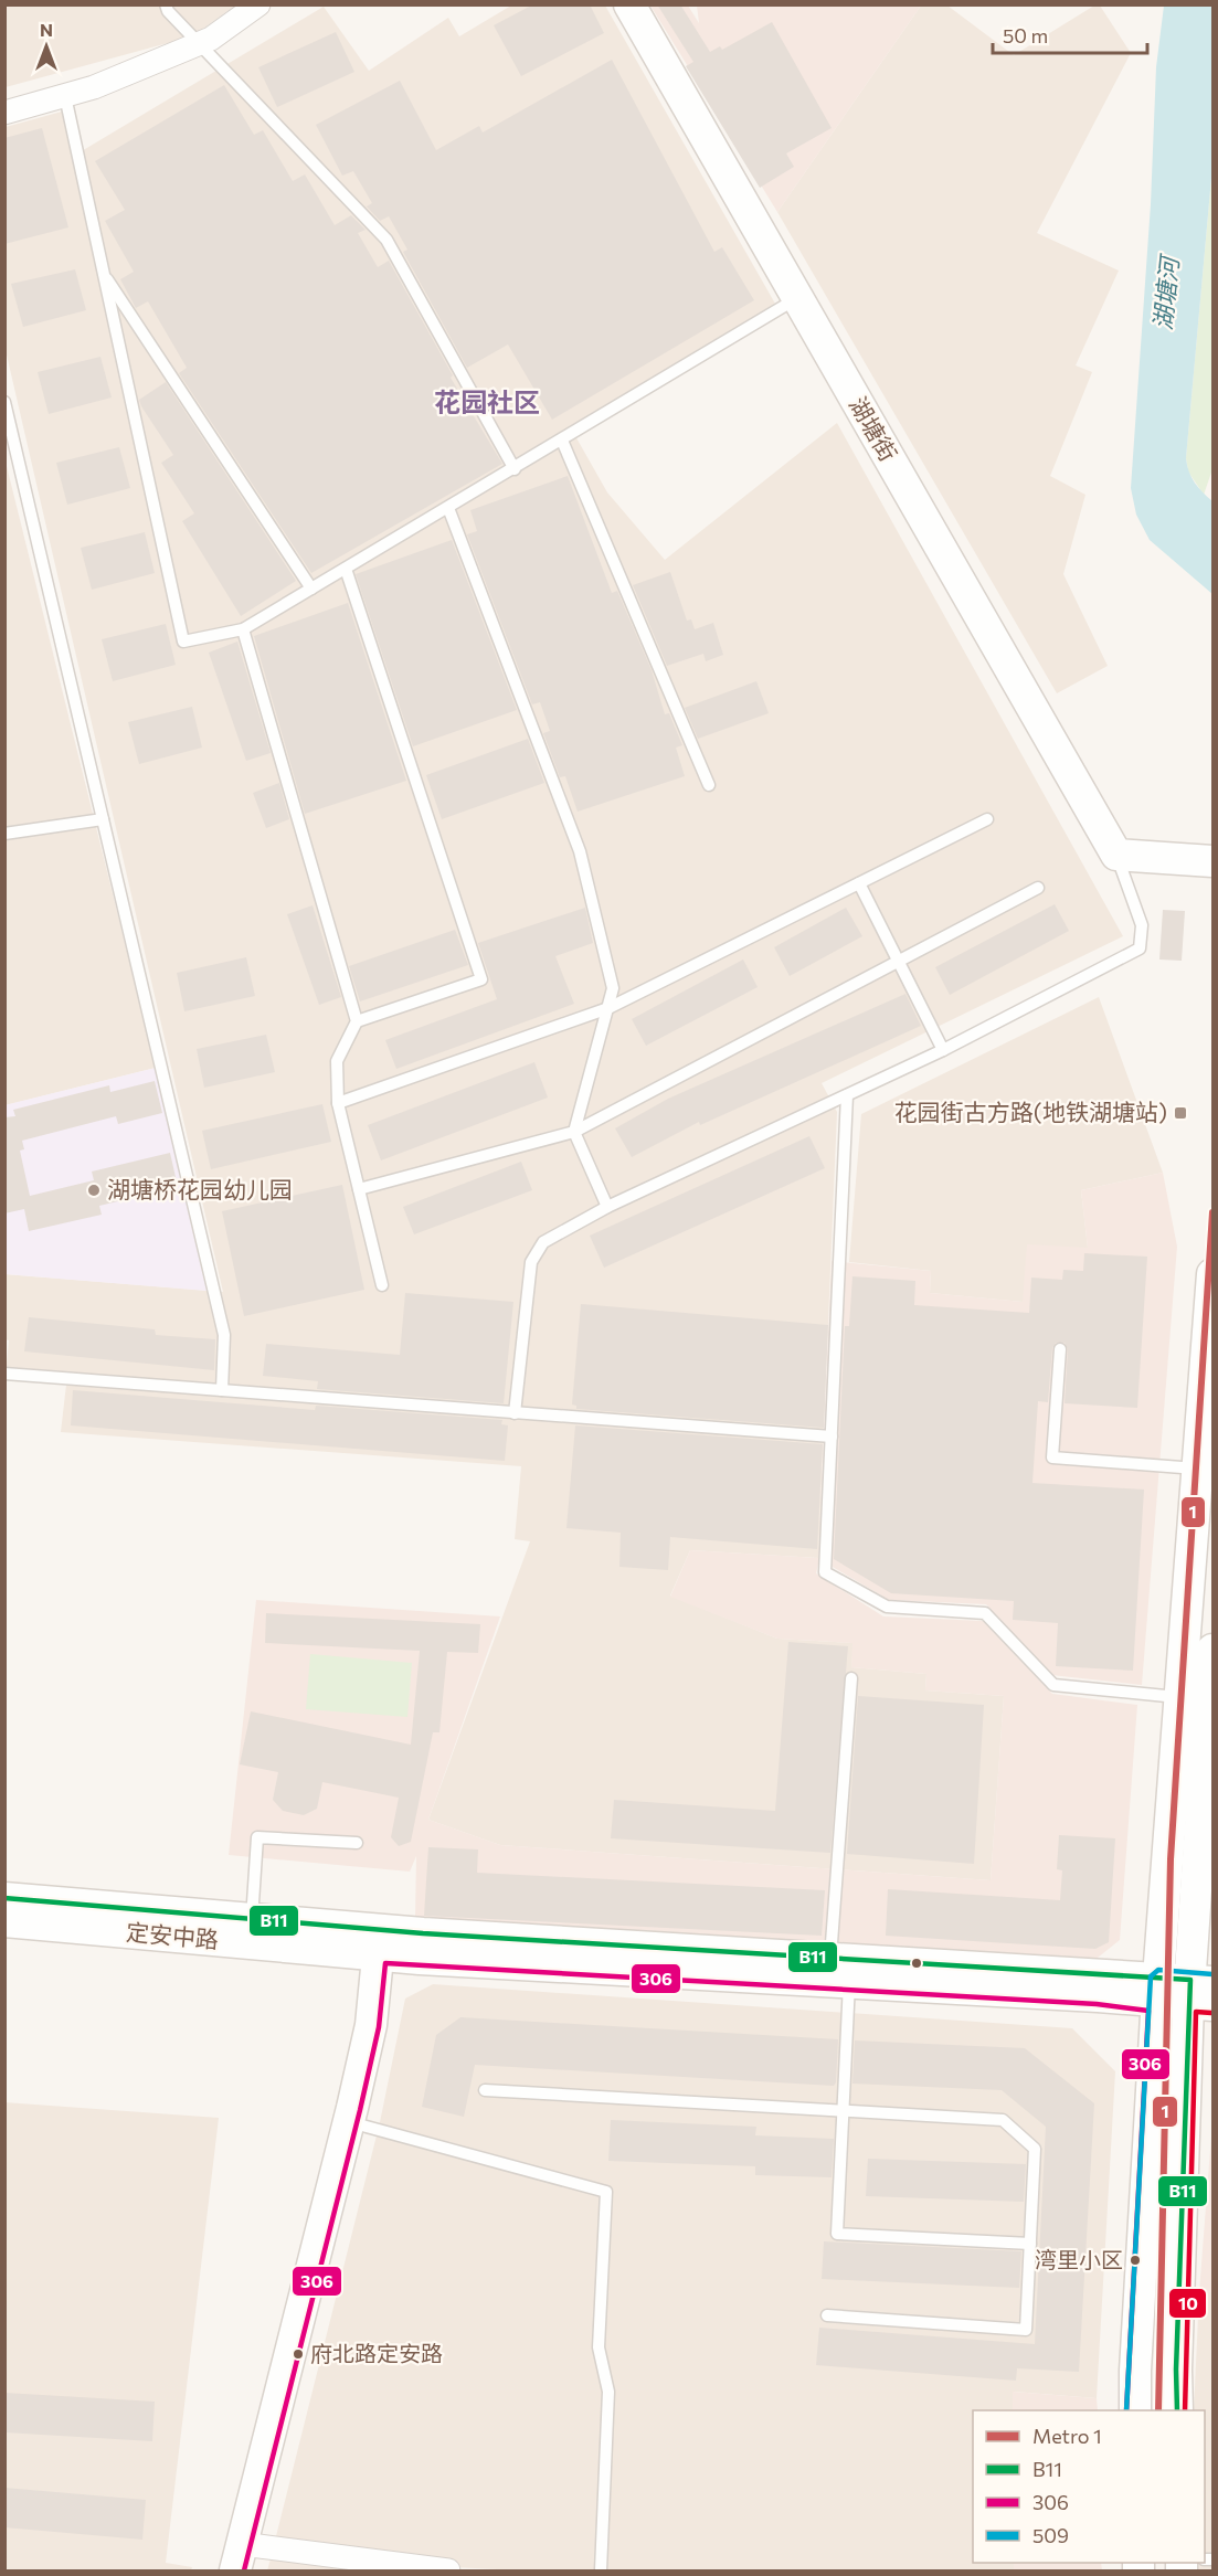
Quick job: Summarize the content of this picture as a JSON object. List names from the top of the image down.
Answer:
{
  "streets": {
    "main road": ["湖塘街", "定安中路"]
  },
  "districts": ["花园社区"],
  "water": ["湖塘河"],
  "places": {
    "transit": ["花园街古方路(地铁湖塘站)"],
    "other": ["湖塘桥花园幼儿园", "湾里小区", "府北路定安路"]
  },
  "lines": [
    "metro line 1",
    "transit line B11",
    "transit line 306",
    "transit line 509",
    "transit line 10"
  ],
  "legend": [
    "Metro 1",
    "B11",
    "306",
    "509"
  ],
  "scale_bar": "50 m",
  "north": "top"
}
